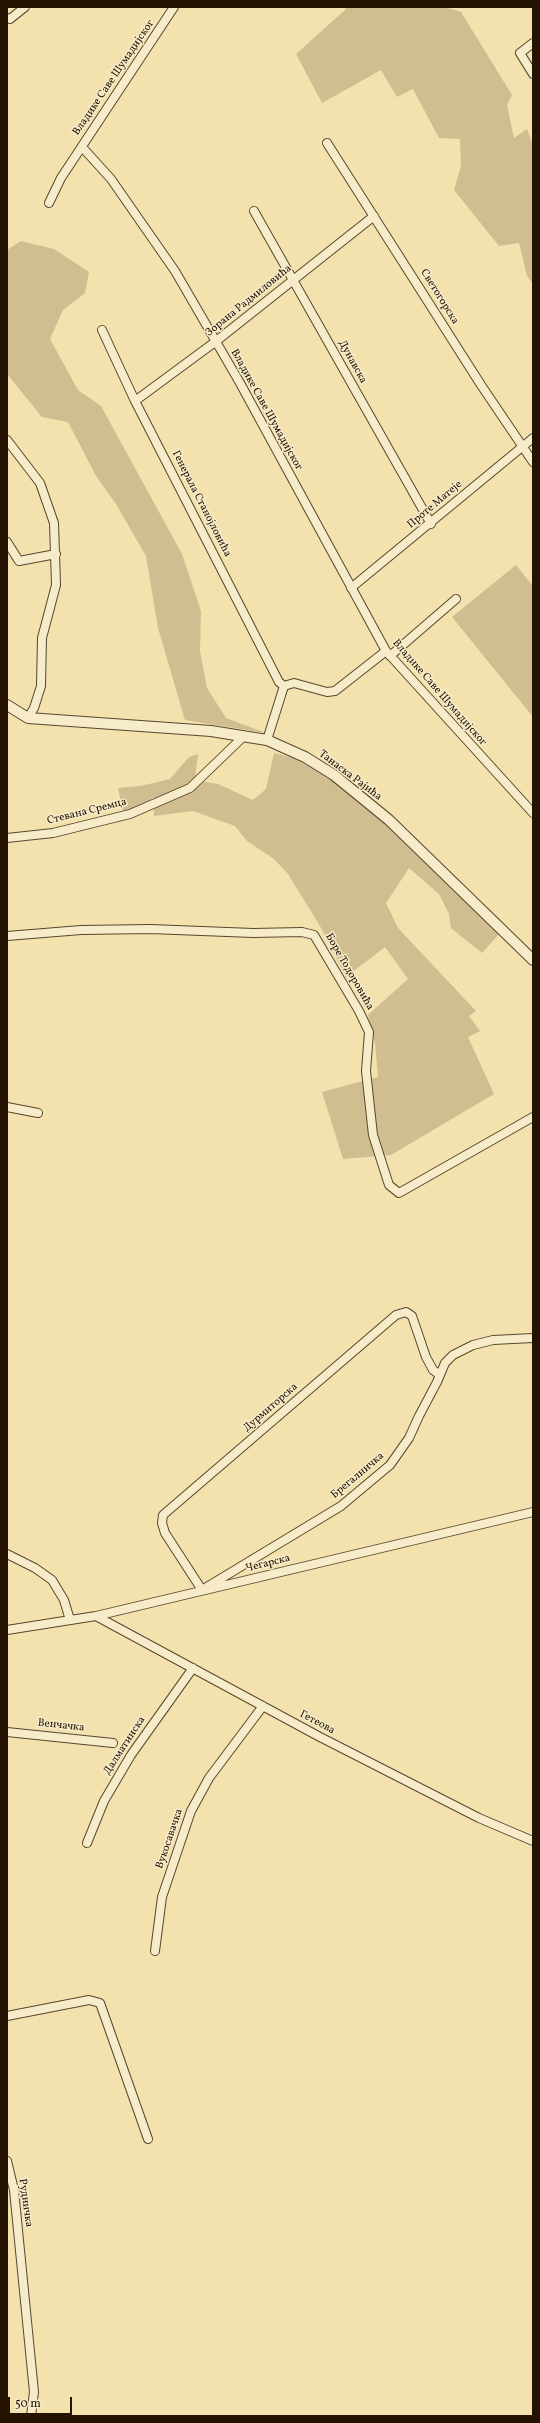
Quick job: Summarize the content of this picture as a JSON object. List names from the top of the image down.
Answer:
{
  "streets": {
    "street": [
      "Владике Саве Шумадијског",
      "Светогорска",
      "Зорана Радмиловића",
      "Дунавска",
      "Генерала Станојловића",
      "Проте Матеје",
      "Танаска Рајића",
      "Стевана Сремца",
      "Боре Тодоровића",
      "Дурмиторска",
      "Брегалничка",
      "Чегарска",
      "Гетеова",
      "Венчачка",
      "Далматинска",
      "Вукосавачка",
      "Рудничка"
    ]
  },
  "crossings": [
    ["Владике Саве Шумадијског", "Зорана Радмиловића"],
    ["Владике Саве Шумадијског", "Проте Матеје"],
    ["Светогорска", "Зорана Радмиловића"],
    ["Светогорска", "Проте Матеје"],
    ["Зорана Радмиловића", "Дунавска"],
    ["Зорана Радмиловића", "Генерала Станојловића"],
    ["Дунавска", "Проте Матеје"],
    ["Танаска Рајића", "Стевана Сремца"],
    ["Дурмиторска", "Брегалничка"],
    ["Дурмиторска", "Чегарска"],
    ["Брегалничка", "Чегарска"],
    ["Чегарска", "Гетеова"],
    ["Гетеова", "Далматинска"],
    ["Гетеова", "Вукосавачка"]
  ],
  "scale_bar": "50 m"
}
